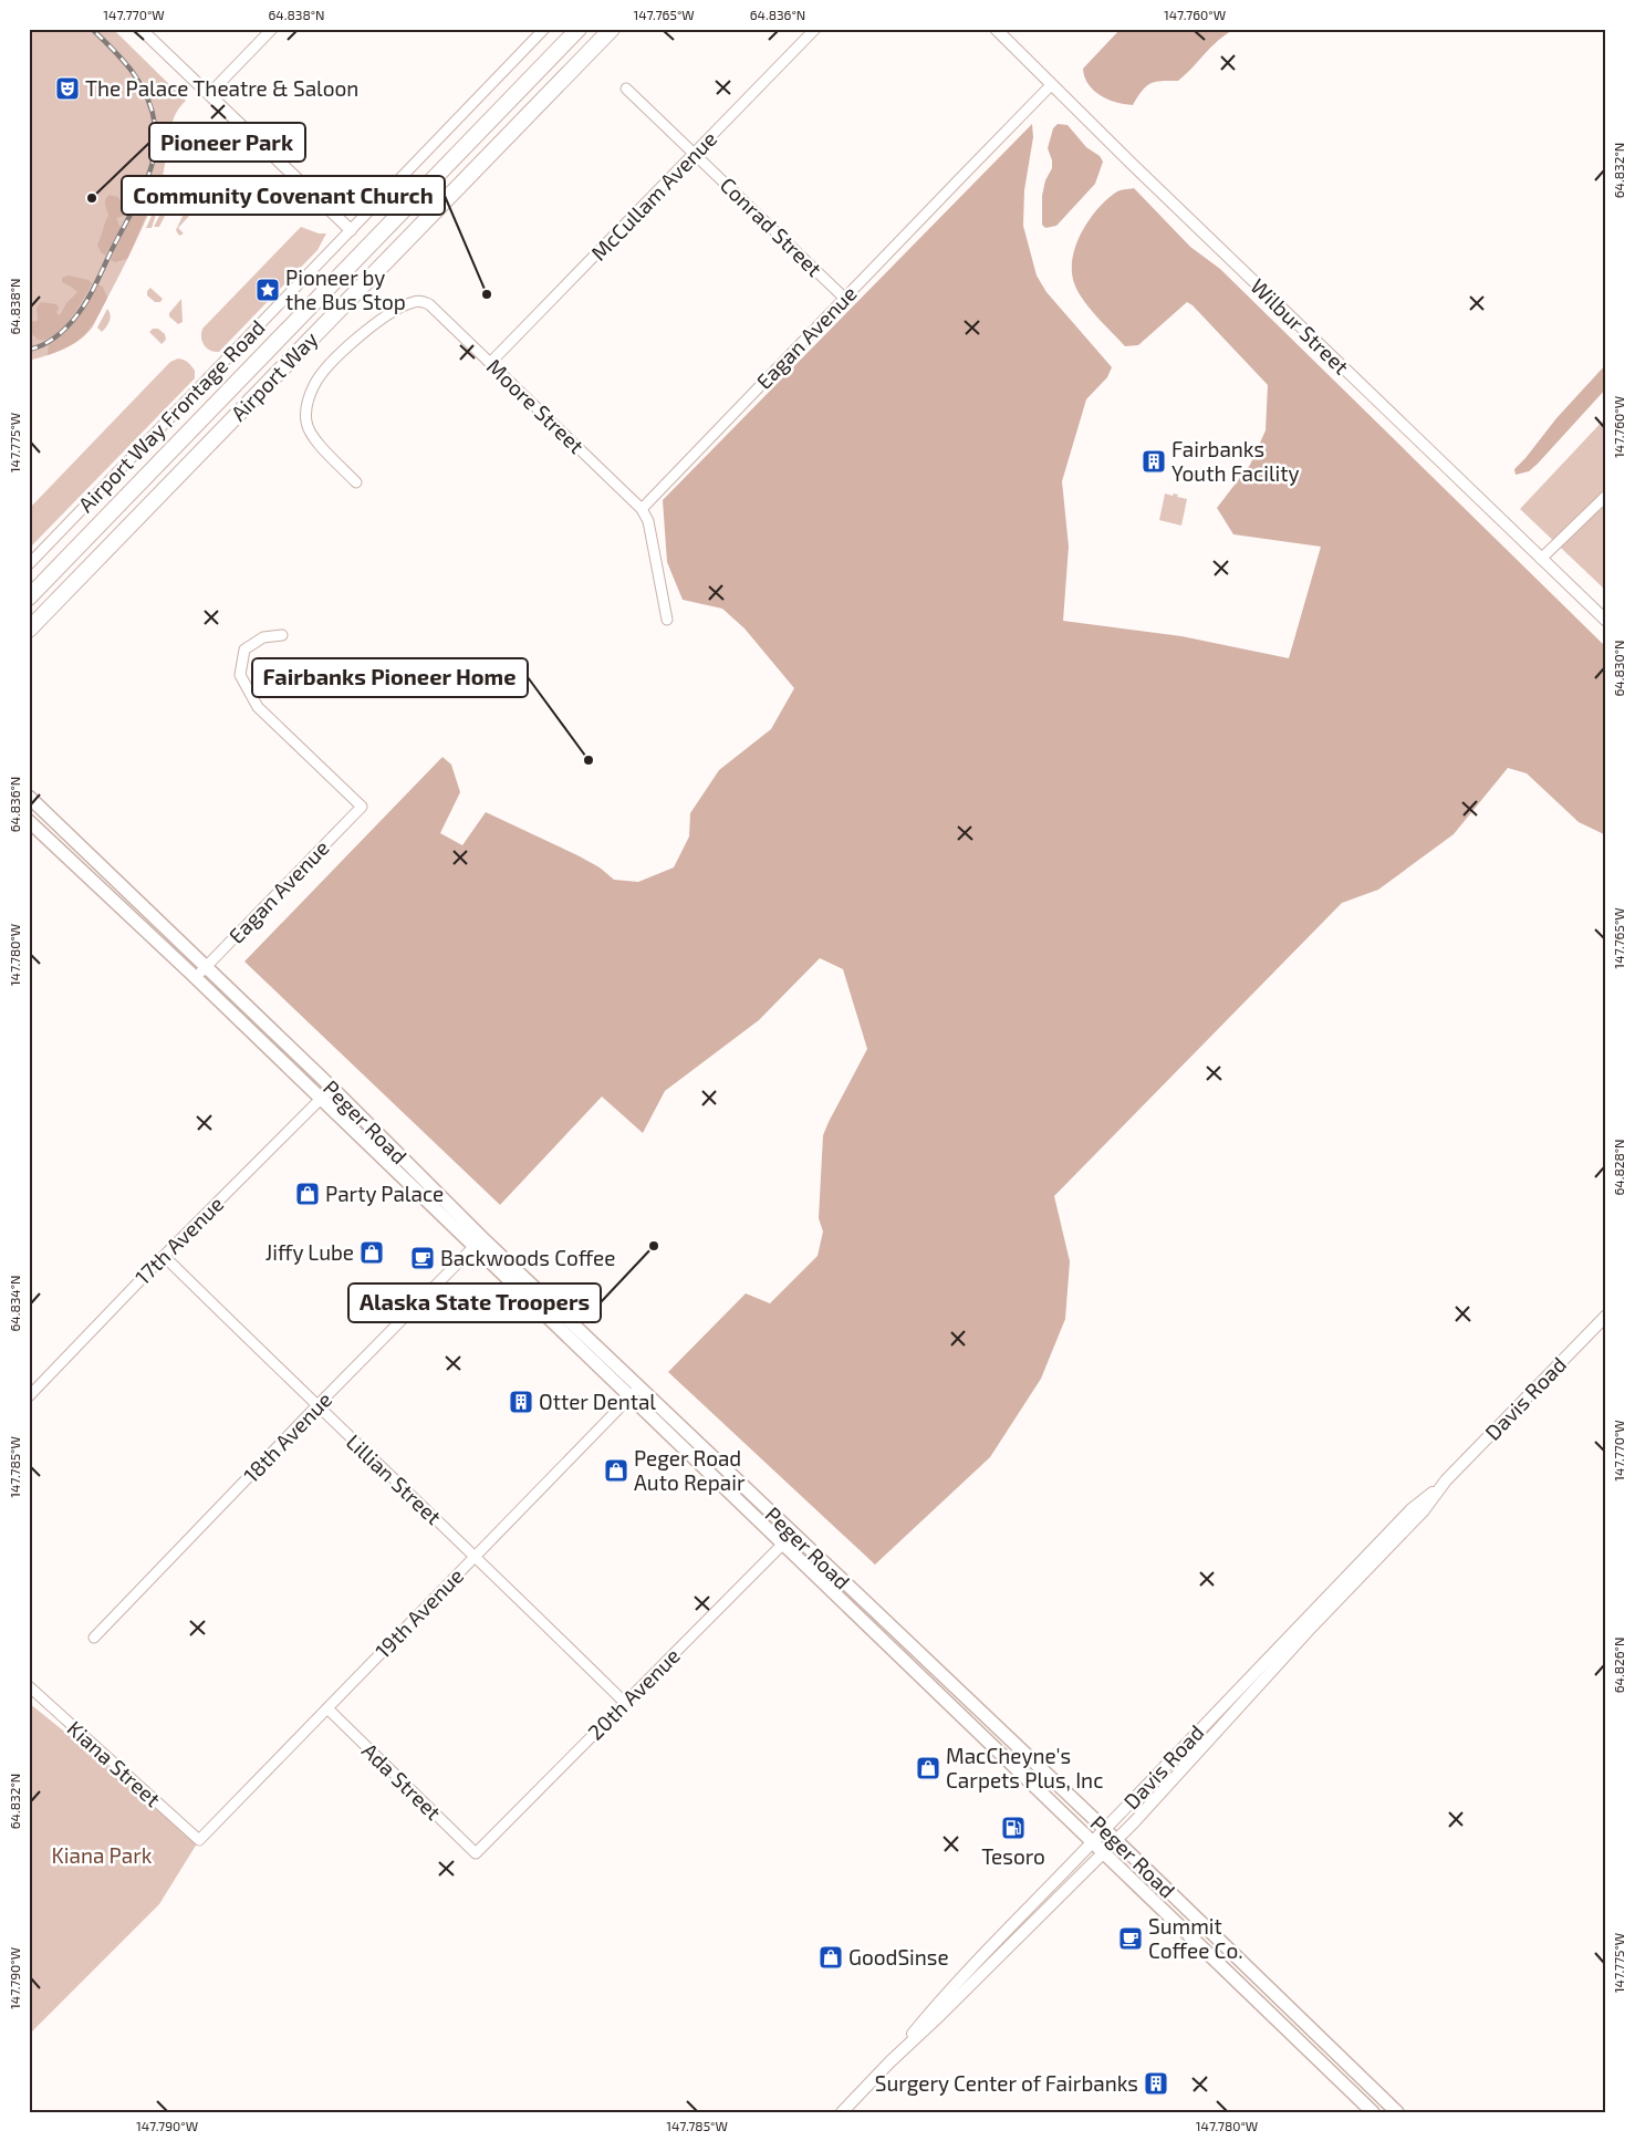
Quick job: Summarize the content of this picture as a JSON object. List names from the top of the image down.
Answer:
{
  "streets": {
    "main road": ["Airport Way", "Peger Road"],
    "street": [
      "McCullam Avenue",
      "Conrad Street",
      "Wilbur Street",
      "Eagan Avenue",
      "Moore Street",
      "Airport Way Frontage Road",
      "17th Avenue",
      "Davis Road",
      "18th Avenue",
      "Lillian Street",
      "19th Avenue",
      "20th Avenue",
      "Kiana Street",
      "Ada Street"
    ]
  },
  "crossings": [
    ["McCullam Avenue", "Conrad Street"],
    ["McCullam Avenue", "Moore Street"],
    ["Conrad Street", "Eagan Avenue"],
    ["Wilbur Street", "Eagan Avenue"],
    ["Eagan Avenue", "Moore Street"],
    ["Eagan Avenue", "Peger Road"],
    ["Peger Road", "17th Avenue"],
    ["Peger Road", "Davis Road"],
    ["Peger Road", "18th Avenue"],
    ["Peger Road", "19th Avenue"],
    ["Peger Road", "20th Avenue"],
    ["17th Avenue", "Lillian Street"],
    ["18th Avenue", "Lillian Street"],
    ["Lillian Street", "19th Avenue"],
    ["Lillian Street", "20th Avenue"],
    ["19th Avenue", "Kiana Street"],
    ["19th Avenue", "Ada Street"],
    ["20th Avenue", "Ada Street"]
  ],
  "parks": ["Kiana Park"],
  "places": {
    "theatre": ["The Palace Theatre & Saloon"],
    "other": [
      "Pioneer Park",
      "Community Covenant Church",
      "Fairbanks Pioneer Home",
      "Alaska State Troopers"
    ],
    "place": ["Pioneer by the Bus Stop"],
    "building": ["Fairbanks Youth Facility", "Otter Dental", "Surgery Center of Fairbanks"],
    "shop": [
      "Party Palace",
      "Jiffy Lube",
      "Peger Road Auto Repair",
      "MacCheyne's Carpets Plus, Inc",
      "GoodSinse"
    ],
    "cafe": ["Backwoods Coffee", "Summit Coffee Co."],
    "fuel station": ["Tesoro"]
  },
  "coordinates": [
    "147.770°W",
    "64.838°N",
    "147.765°W",
    "64.836°N",
    "147.760°W",
    "64.832°N",
    "147.775°W",
    "64.830°N",
    "147.780°W",
    "64.828°N",
    "64.834°N",
    "147.785°W",
    "64.826°N",
    "147.790°W"
  ]
}
